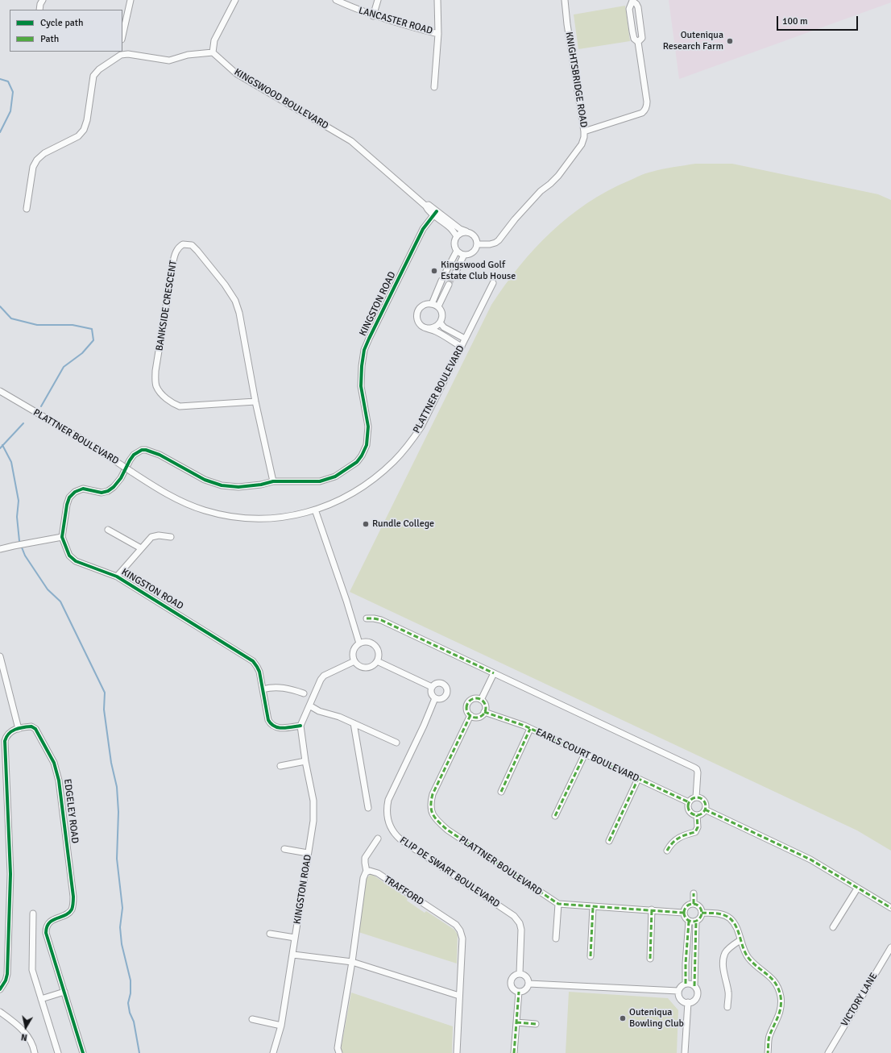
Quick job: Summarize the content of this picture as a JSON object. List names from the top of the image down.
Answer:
{
  "streets": {
    "street": [
      "LANCASTER ROAD",
      "KNIGHTSBRIDGE ROAD",
      "KINGSWOOD BOULEVARD",
      "KINGSTON ROAD",
      "BANKSIDE CRESCENT",
      "PLATTNER BOULEVARD",
      "EARLS COURT BOULEVARD",
      "EDGELEY ROAD",
      "FLIP DE SWART BOULEVARD",
      "TRAFFORD",
      "VICTORY LANE"
    ]
  },
  "crossings": [
    ["KNIGHTSBRIDGE ROAD", "KINGSWOOD BOULEVARD"],
    ["KINGSWOOD BOULEVARD", "KINGSTON ROAD"],
    ["KINGSTON ROAD", "BANKSIDE CRESCENT"],
    ["PLATTNER BOULEVARD", "EARLS COURT BOULEVARD"]
  ],
  "places": [
    "Outeniqua Research Farm",
    "Kingswood Golf Estate Club House",
    "Rundle College",
    "Outeniqua Bowling Club"
  ],
  "legend": ["Cycle path", "Path"],
  "scale_bar": "100 m",
  "north": "bottom"
}
